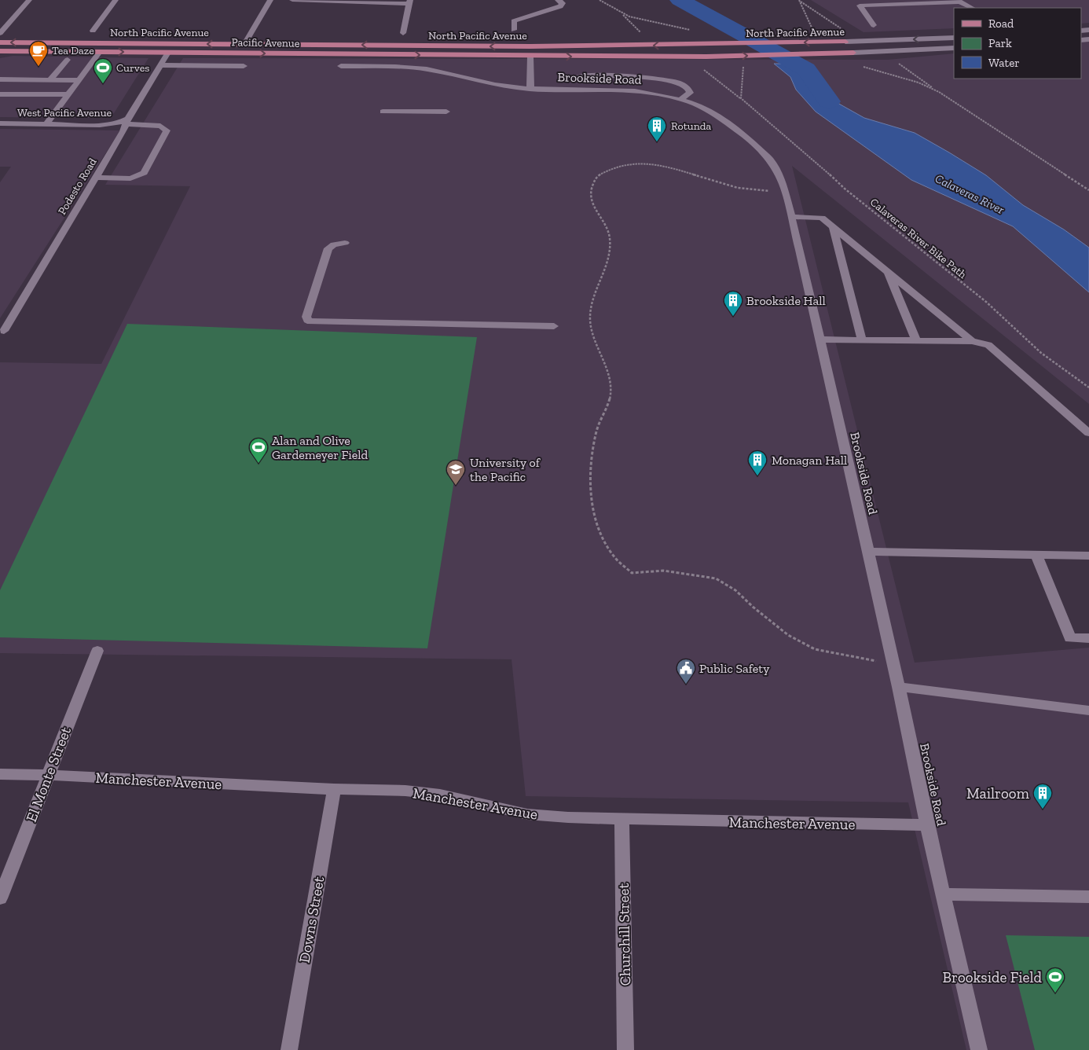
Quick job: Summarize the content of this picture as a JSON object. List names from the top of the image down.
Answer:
{
  "streets": {
    "main road": ["North Pacific Avenue", "Pacific Avenue"],
    "street": [
      "Brookside Road",
      "West Pacific Avenue",
      "Podesto Road",
      "El Monte Street",
      "Manchester Avenue",
      "Downs Street",
      "Churchill Street"
    ],
    "path": ["Calaveras River Bike Path"]
  },
  "crossings": [
    ["North Pacific Avenue", "Pacific Avenue"],
    ["North Pacific Avenue", "Calaveras River Bike Path"],
    ["Pacific Avenue", "Podesto Road"],
    ["Brookside Road", "Manchester Avenue"],
    ["West Pacific Avenue", "Podesto Road"],
    ["El Monte Street", "Manchester Avenue"],
    ["Manchester Avenue", "Downs Street"],
    ["Manchester Avenue", "Churchill Street"]
  ],
  "one_way": ["Pacific Avenue"],
  "water": ["Calaveras River"],
  "places": {
    "cafe": ["Tea Daze"],
    "sports": ["Curves", "Alan and Olive Gardemeyer Field", "Brookside Field"],
    "building": [
      "Rotunda",
      "Brookside Hall",
      "Monagan Hall",
      "Mailroom"
    ],
    "school or university": ["University of the Pacific"],
    "public building": ["Public Safety"]
  },
  "legend": ["Road", "Park", "Water"]
}
